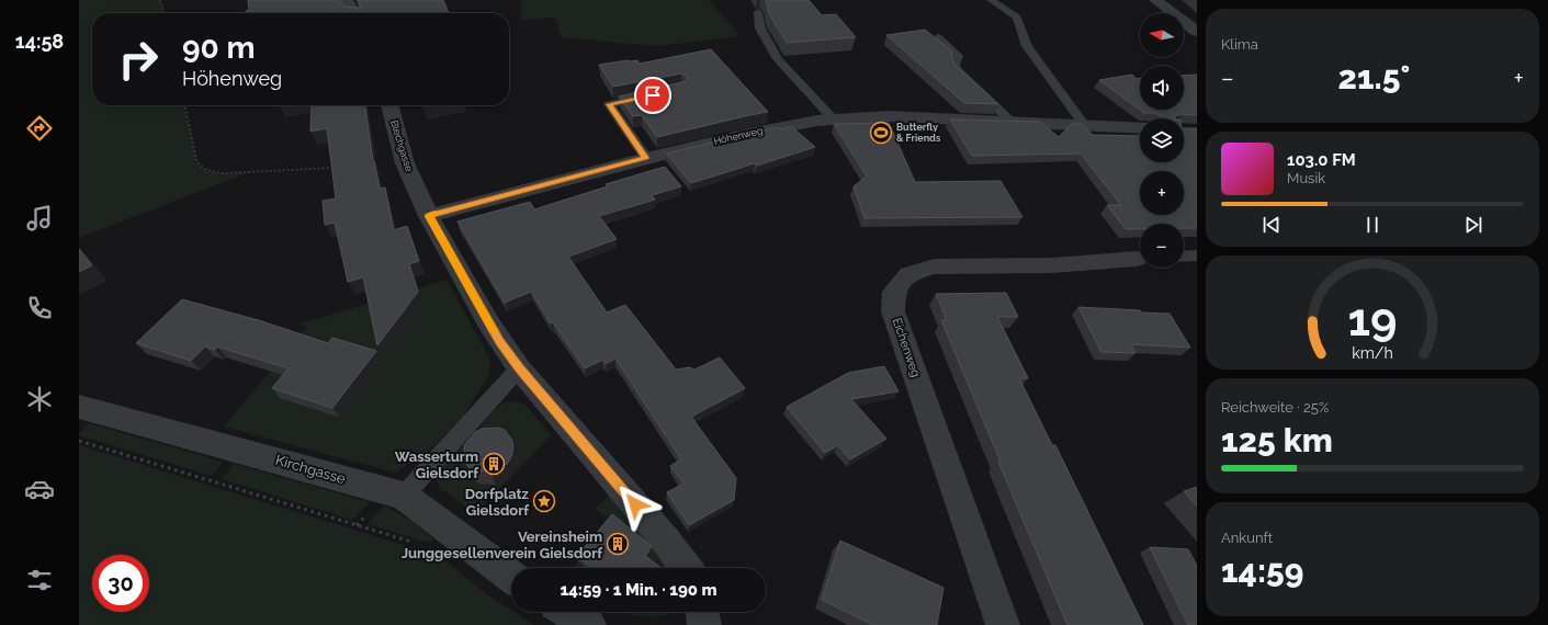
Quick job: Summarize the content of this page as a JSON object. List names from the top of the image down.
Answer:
{
  "streets": {
    "street": [
      "Höhenweg",
      "Blechgasse",
      "Eichenweg",
      "Kirchgasse"
    ]
  },
  "crossings": [
    ["Höhenweg", "Blechgasse"]
  ],
  "places": {
    "sports": ["Butterfly & Friends"],
    "building": ["Wasserturm Gielsdorf", "Vereinsheim Junggesellenverein Gielsdorf"],
    "place": ["Dorfplatz Gielsdorf"]
  },
  "north": "left",
  "page": {
    "tabs": "14:58",
    "tile": [
      "Klima",
      ["Reichweite · 25%", "125 km"],
      ["Ankunft", "14:59"]
    ],
    "map_buttons": ["+", "−"],
    "turn": ["90 m", "Höhenweg"],
    "heat": ["−", "21.5°", "+"],
    "song": ["103.0 FM", "Musik"],
    "limit": "30",
    "trip": "14:59 · 1 Min. · 190 m",
    "gauge": ["19", "km/h"]
  }
}
